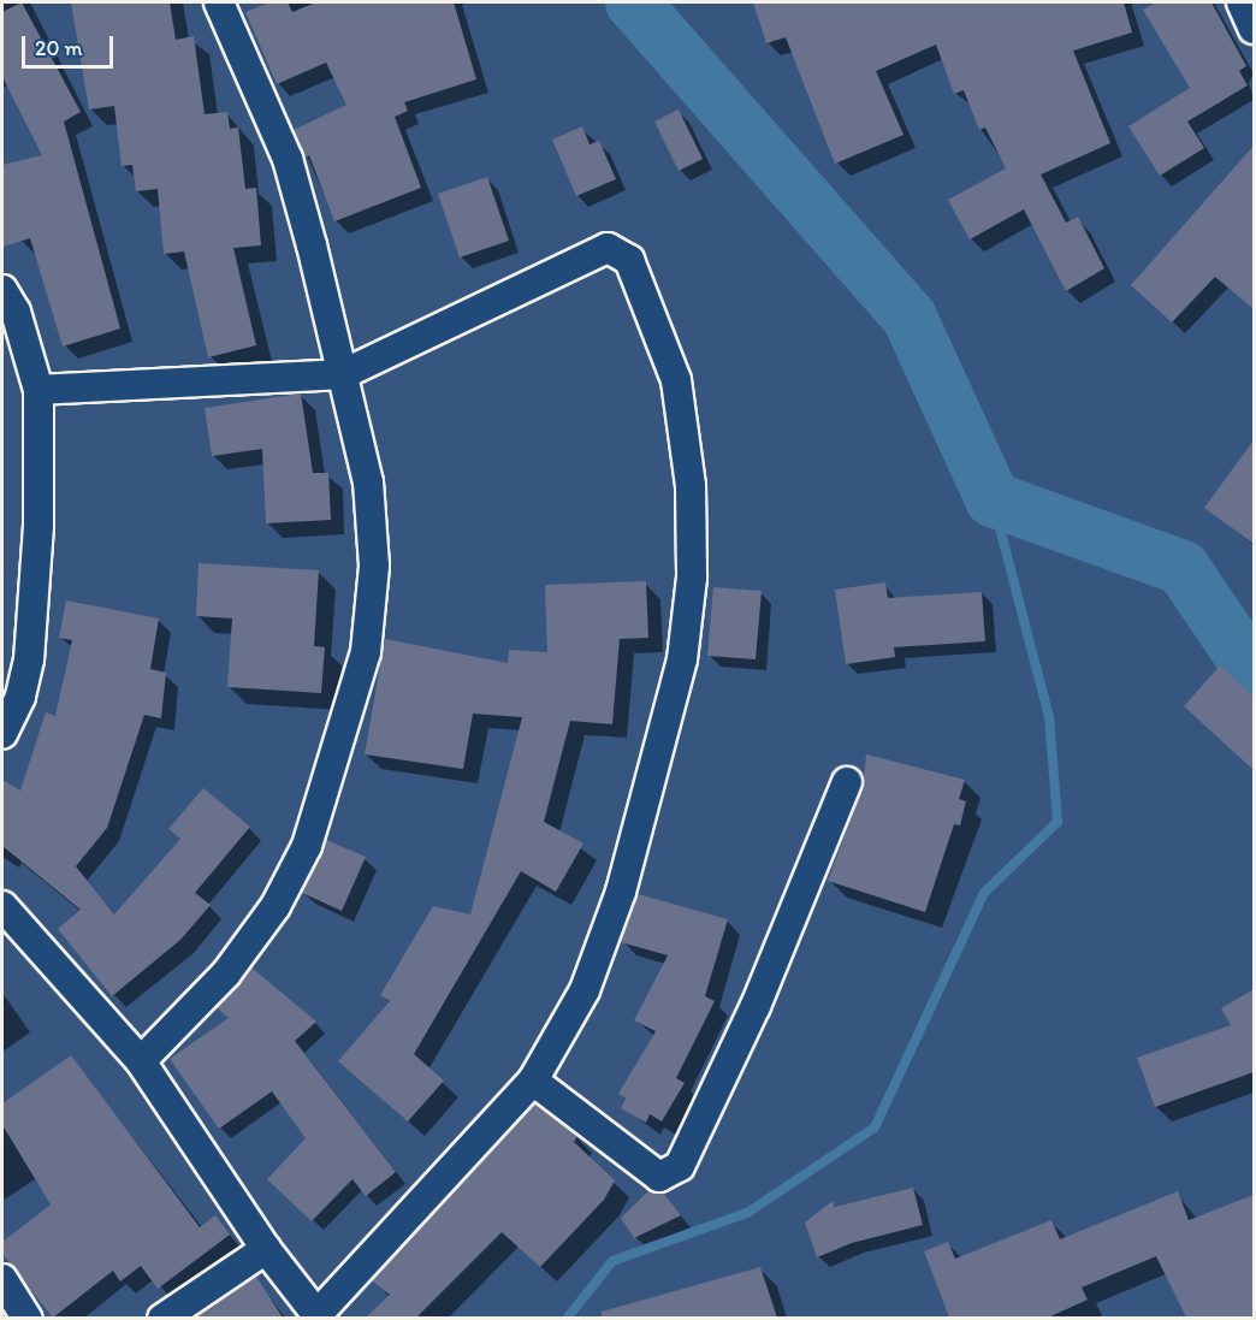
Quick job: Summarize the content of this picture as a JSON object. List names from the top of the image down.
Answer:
{
  "scale_bar": "20 m"
}
